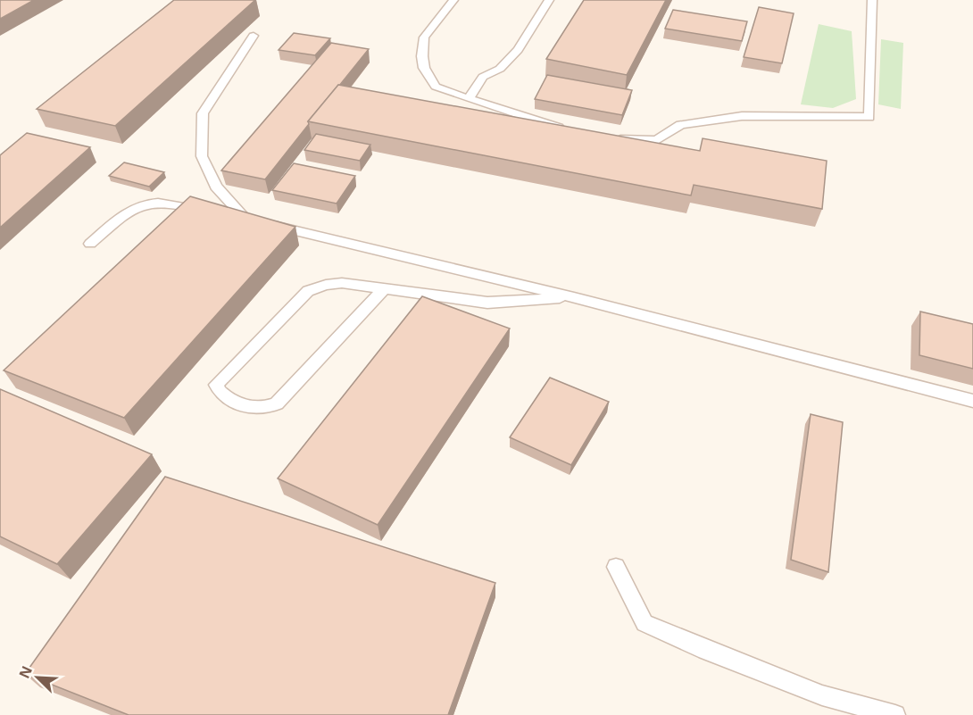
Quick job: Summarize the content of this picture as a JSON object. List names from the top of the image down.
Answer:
{
  "north": "top left"
}
